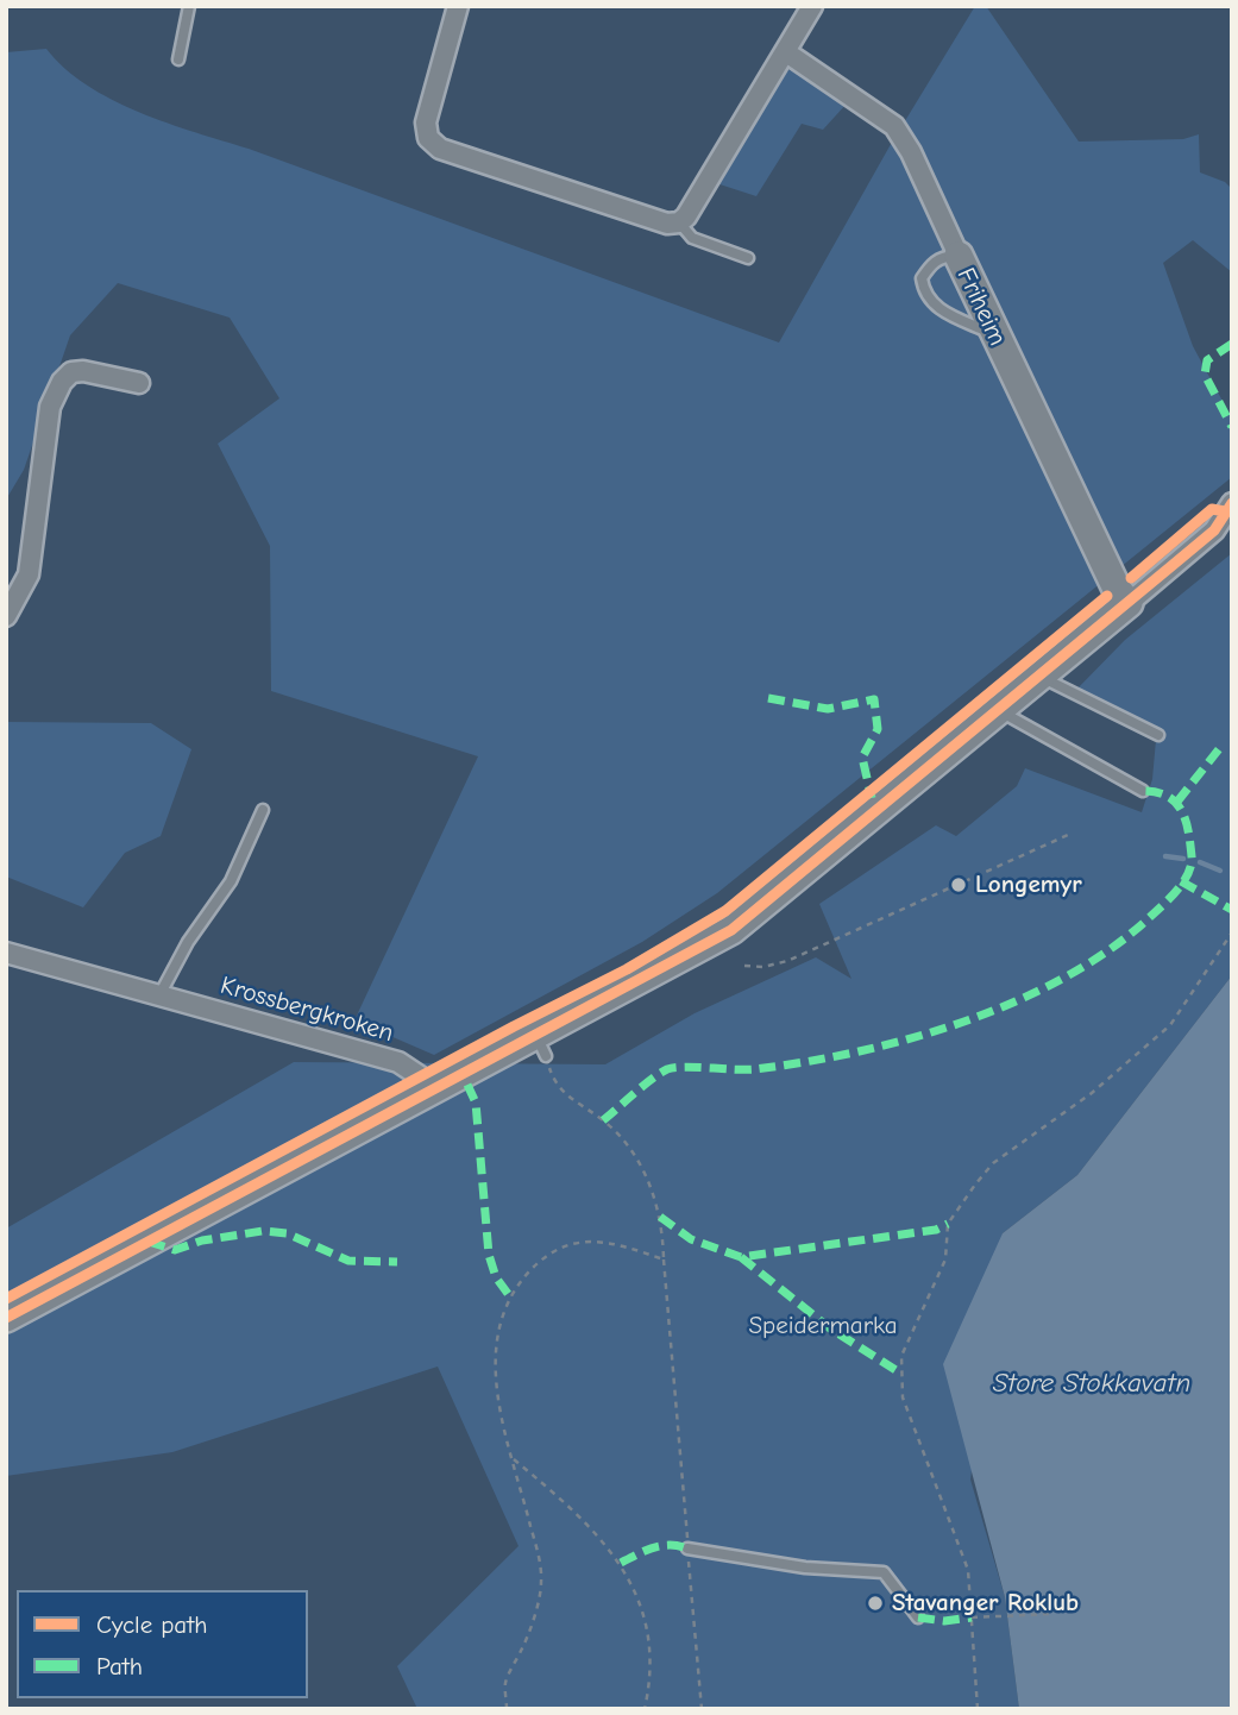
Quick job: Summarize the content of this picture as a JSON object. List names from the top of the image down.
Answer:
{
  "streets": {
    "street": ["Friheim", "Krossbergkroken"]
  },
  "water": ["Store Stokkavatn"],
  "parks": ["Speidermarka"],
  "places": ["Longemyr", "Stavanger Roklub"],
  "legend": ["Cycle path", "Path"]
}
